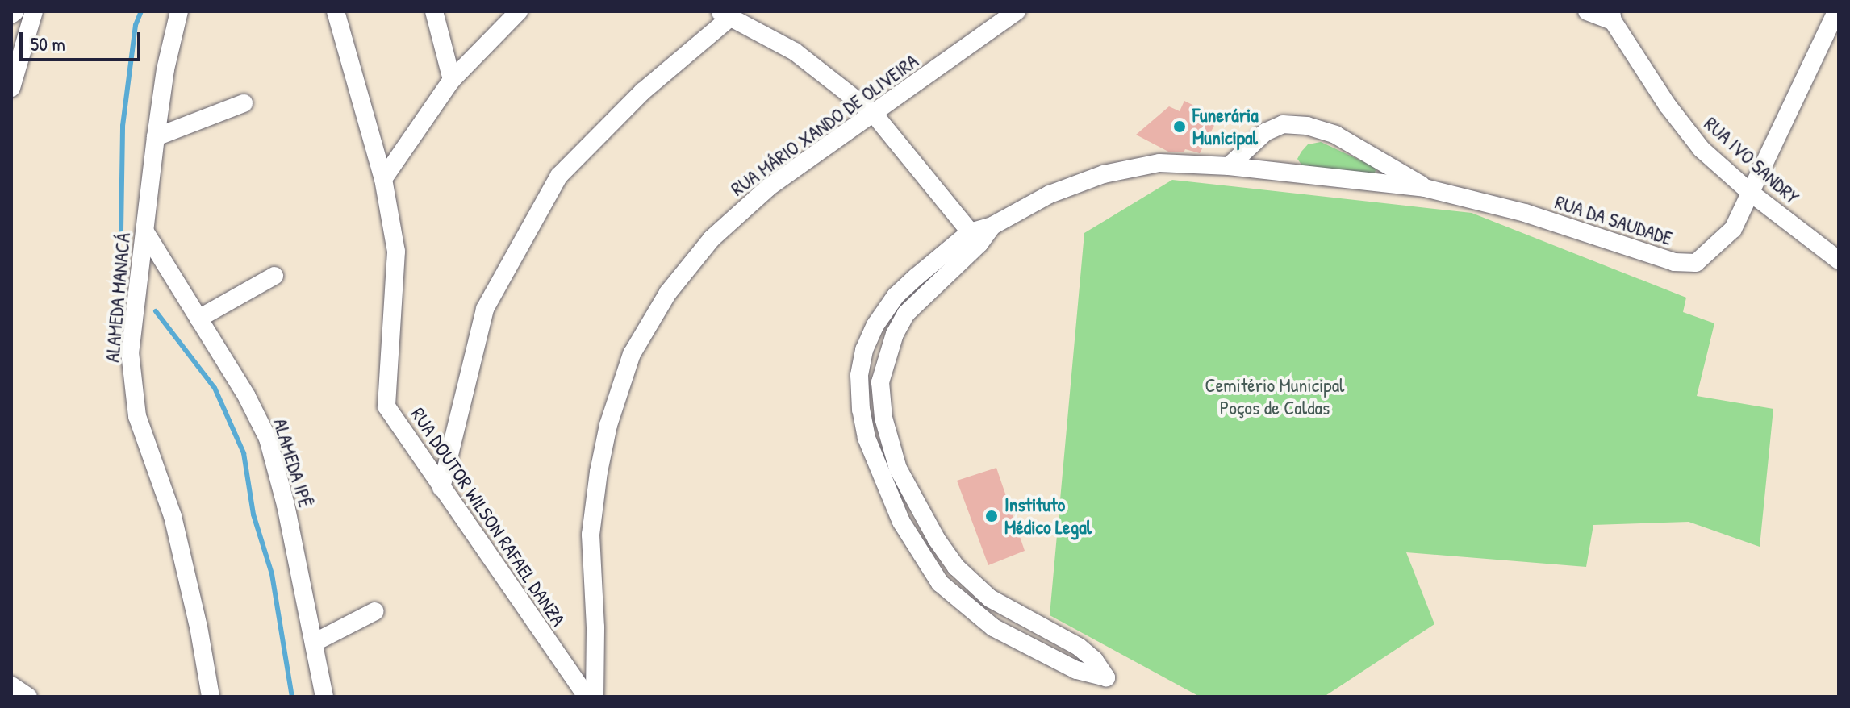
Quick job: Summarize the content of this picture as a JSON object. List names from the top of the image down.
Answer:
{
  "streets": {
    "street": [
      "RUA MÁRIO XANDO DE OLIVEIRA",
      "RUA IVO SANDRY",
      "RUA DA SAUDADE",
      "ALAMEDA MANACÁ",
      "ALAMEDA IPÊ",
      "RUA DOUTOR WILSON RAFAEL DANZA"
    ]
  },
  "crossings": [
    ["RUA IVO SANDRY", "RUA DA SAUDADE"],
    ["ALAMEDA MANACÁ", "ALAMEDA IPÊ"]
  ],
  "parks": ["Cemitério Municipal Poços de Caldas"],
  "places": ["Funerária Municipal", "Instituto Médico Legal"],
  "scale_bar": "50 m"
}
